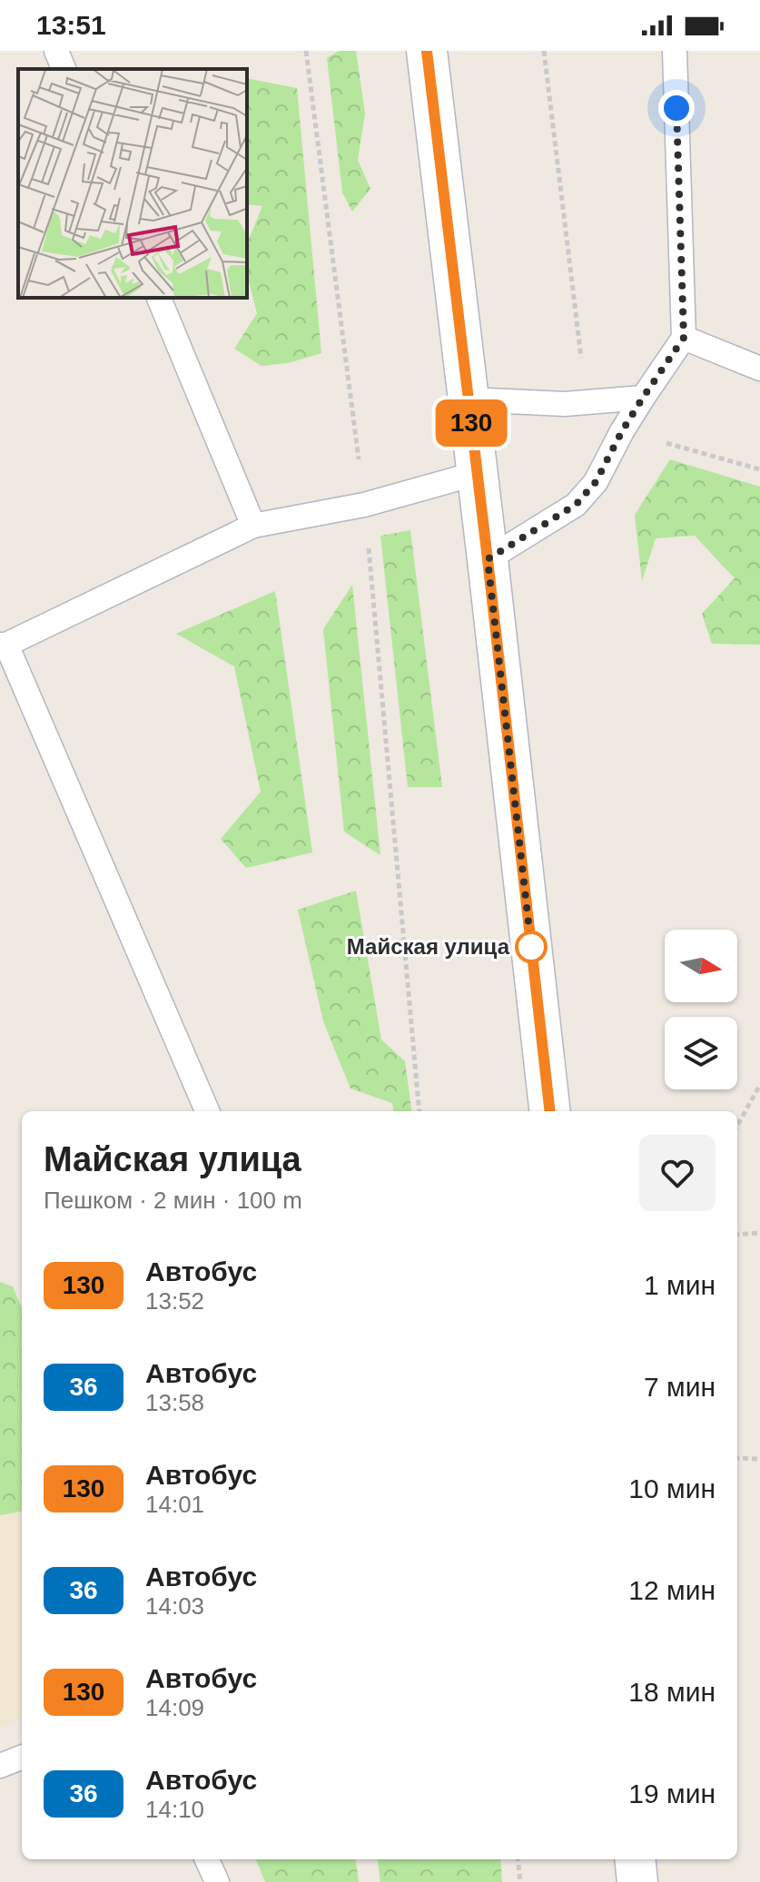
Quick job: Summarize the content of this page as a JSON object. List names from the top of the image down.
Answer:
{
  "places": ["Майская улица"],
  "lines": ["bus line 130"],
  "north": "right",
  "page": {
    "status": "13:51",
    "on_map": "130",
    "heading": ["Майская улица", "Пешком · 2 мин · 100 m"],
    "list": [
      {
        "mark": "130",
        "name": "Автобус",
        "note": "13:52",
        "value": "1 мин"
      },
      {
        "mark": "36",
        "name": "Автобус",
        "note": "13:58",
        "value": "7 мин"
      },
      {
        "mark": "130",
        "name": "Автобус",
        "note": "14:01",
        "value": "10 мин"
      },
      {
        "mark": "36",
        "name": "Автобус",
        "note": "14:03",
        "value": "12 мин"
      },
      {
        "mark": "130",
        "name": "Автобус",
        "note": "14:09",
        "value": "18 мин"
      },
      {
        "mark": "36",
        "name": "Автобус",
        "note": "14:10",
        "value": "19 мин"
      }
    ]
  }
}
